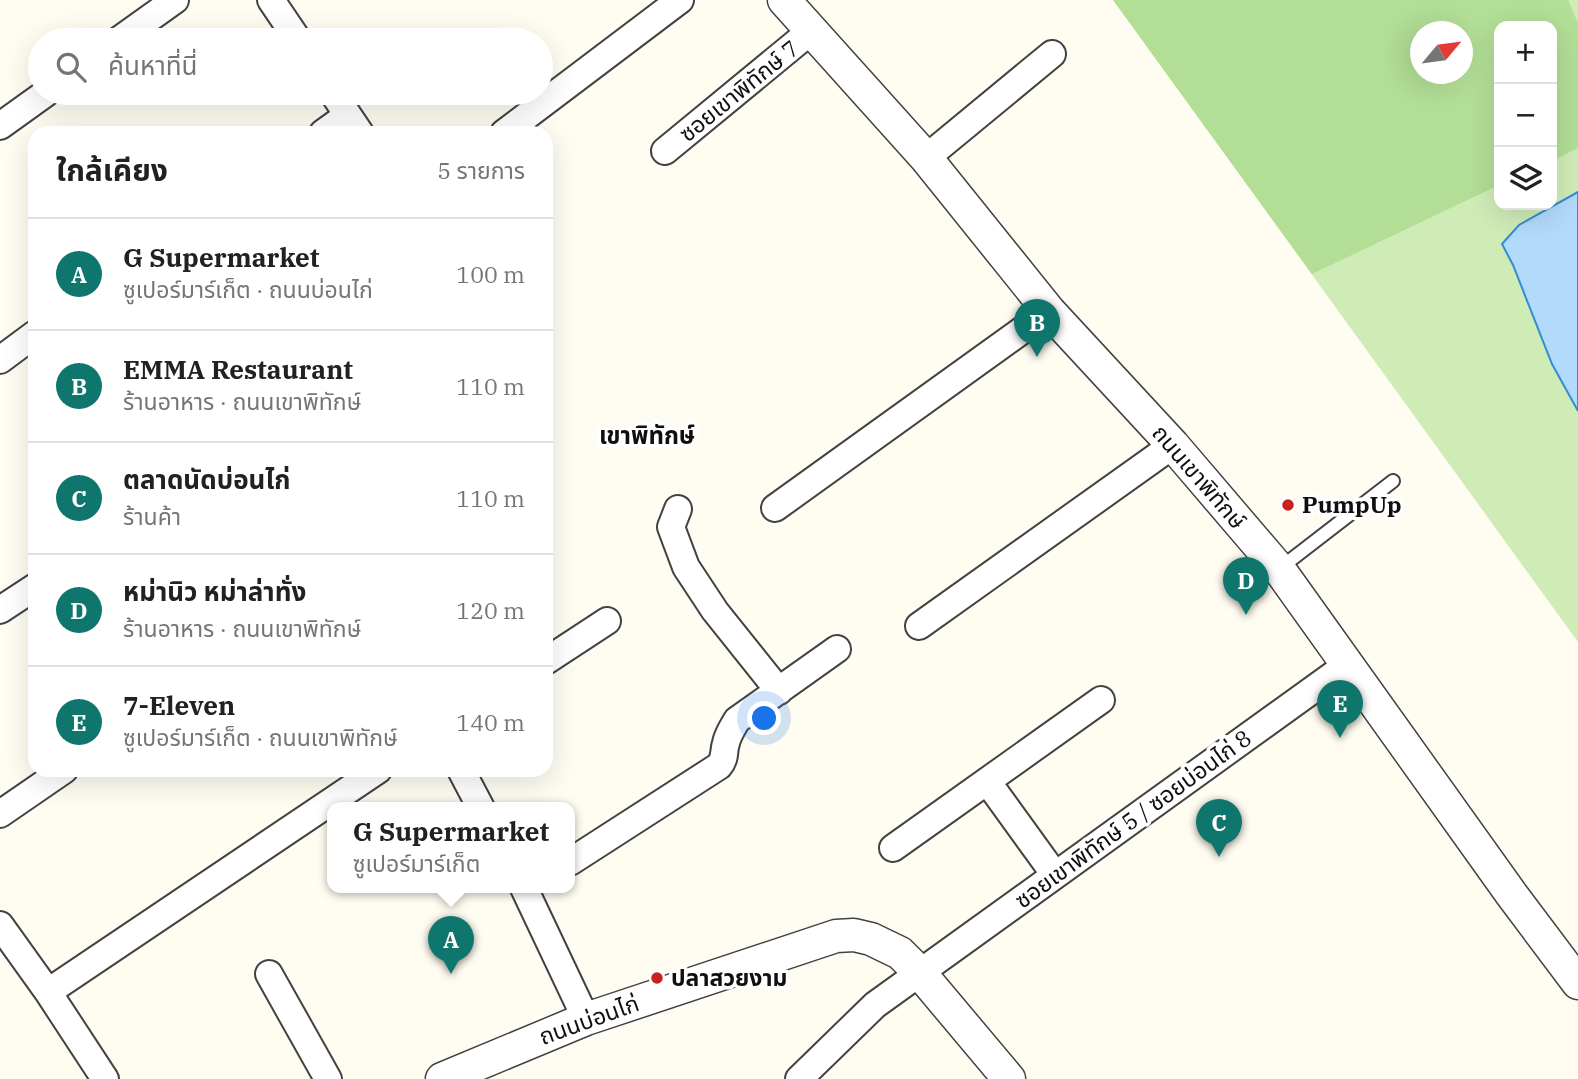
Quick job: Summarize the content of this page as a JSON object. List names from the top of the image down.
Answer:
{
  "streets": {
    "street": [
      "ซอยเขาพิทักษ์ 7",
      "ถนนเขาพิทักษ์",
      "ซอยเขาพิทักษ์ 5 / ซอยบ่อนไก่ 8",
      "ถนนบ่อนไก่"
    ]
  },
  "crossings": [
    ["ซอยเขาพิทักษ์ 7", "ถนนเขาพิทักษ์"],
    ["ถนนเขาพิทักษ์", "ซอยเขาพิทักษ์ 5 / ซอยบ่อนไก่ 8"],
    ["ซอยเขาพิทักษ์ 5 / ซอยบ่อนไก่ 8", "ถนนบ่อนไก่"]
  ],
  "districts": ["เขาพิทักษ์"],
  "places": ["PumpUp", "ปลาสวยงาม"],
  "north": "top right",
  "page": {
    "map_buttons": ["+", "−"],
    "search": "ค้นหาที่นี่",
    "heading": ["ใกล้เคียง", "5 รายการ"],
    "list": [
      {
        "mark": "A",
        "name": "G Supermarket",
        "note": "ซูเปอร์มาร์เก็ต · ถนนบ่อนไก่",
        "value": "100 m"
      },
      {
        "mark": "B",
        "name": "EMMA Restaurant",
        "note": "ร้านอาหาร · ถนนเขาพิทักษ์",
        "value": "110 m"
      },
      {
        "mark": "C",
        "name": "ตลาดนัดบ่อนไก่",
        "note": "ร้านค้า",
        "value": "110 m"
      },
      {
        "mark": "D",
        "name": "หม่านิว หม่าล่าทั่ง",
        "note": "ร้านอาหาร · ถนนเขาพิทักษ์",
        "value": "120 m"
      },
      {
        "mark": "E",
        "name": "7-Eleven",
        "note": "ซูเปอร์มาร์เก็ต · ถนนเขาพิทักษ์",
        "value": "140 m"
      }
    ],
    "pins": [
      "B",
      "D",
      "E",
      "C",
      "A"
    ],
    "popup": ["G Supermarket", "ซูเปอร์มาร์เก็ต"]
  }
}
